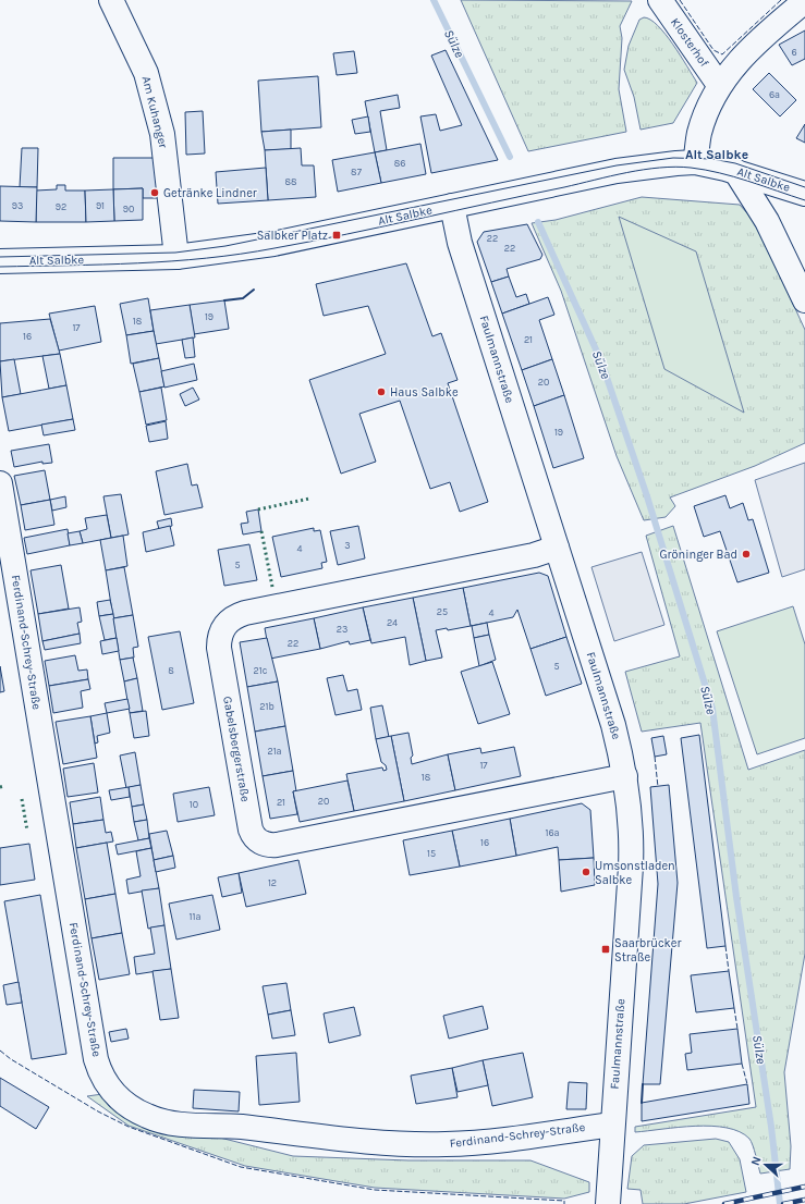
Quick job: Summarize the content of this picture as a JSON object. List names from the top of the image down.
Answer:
{
  "streets": {
    "street": [
      "Klosterhof",
      "Am Kuhanger",
      "Alt Salbke",
      "Faulmannstraße",
      "Ferdinand-Schrey-Straße",
      "Gabelsbergerstraße"
    ]
  },
  "crossings": [
    ["Am Kuhanger", "Alt Salbke"],
    ["Alt Salbke", "Faulmannstraße"],
    ["Faulmannstraße", "Ferdinand-Schrey-Straße"],
    ["Faulmannstraße", "Gabelsbergerstraße"]
  ],
  "districts": ["Alt Salbke"],
  "water": ["Sülze"],
  "places": {
    "other": [
      "Getränke Lindner",
      "Haus Salbke",
      "Gröninger Bad",
      "Umsonstladen Salbke"
    ],
    "transit": ["Salbker Platz", "Saarbrücker Straße"]
  },
  "house_numbers": [
    "6",
    "6a",
    "86",
    "87",
    "88",
    "93",
    "91",
    "92",
    "90",
    "22",
    "22",
    "19",
    "18",
    "17",
    "16",
    "21",
    "20",
    "19",
    "3",
    "4",
    "5",
    "25",
    "4",
    "24",
    "23",
    "22",
    "5",
    "8",
    "21c",
    "21b",
    "21a",
    "17",
    "18",
    "20",
    "21",
    "10",
    "16a",
    "16",
    "15",
    "12",
    "11a"
  ],
  "north": "left"
}
